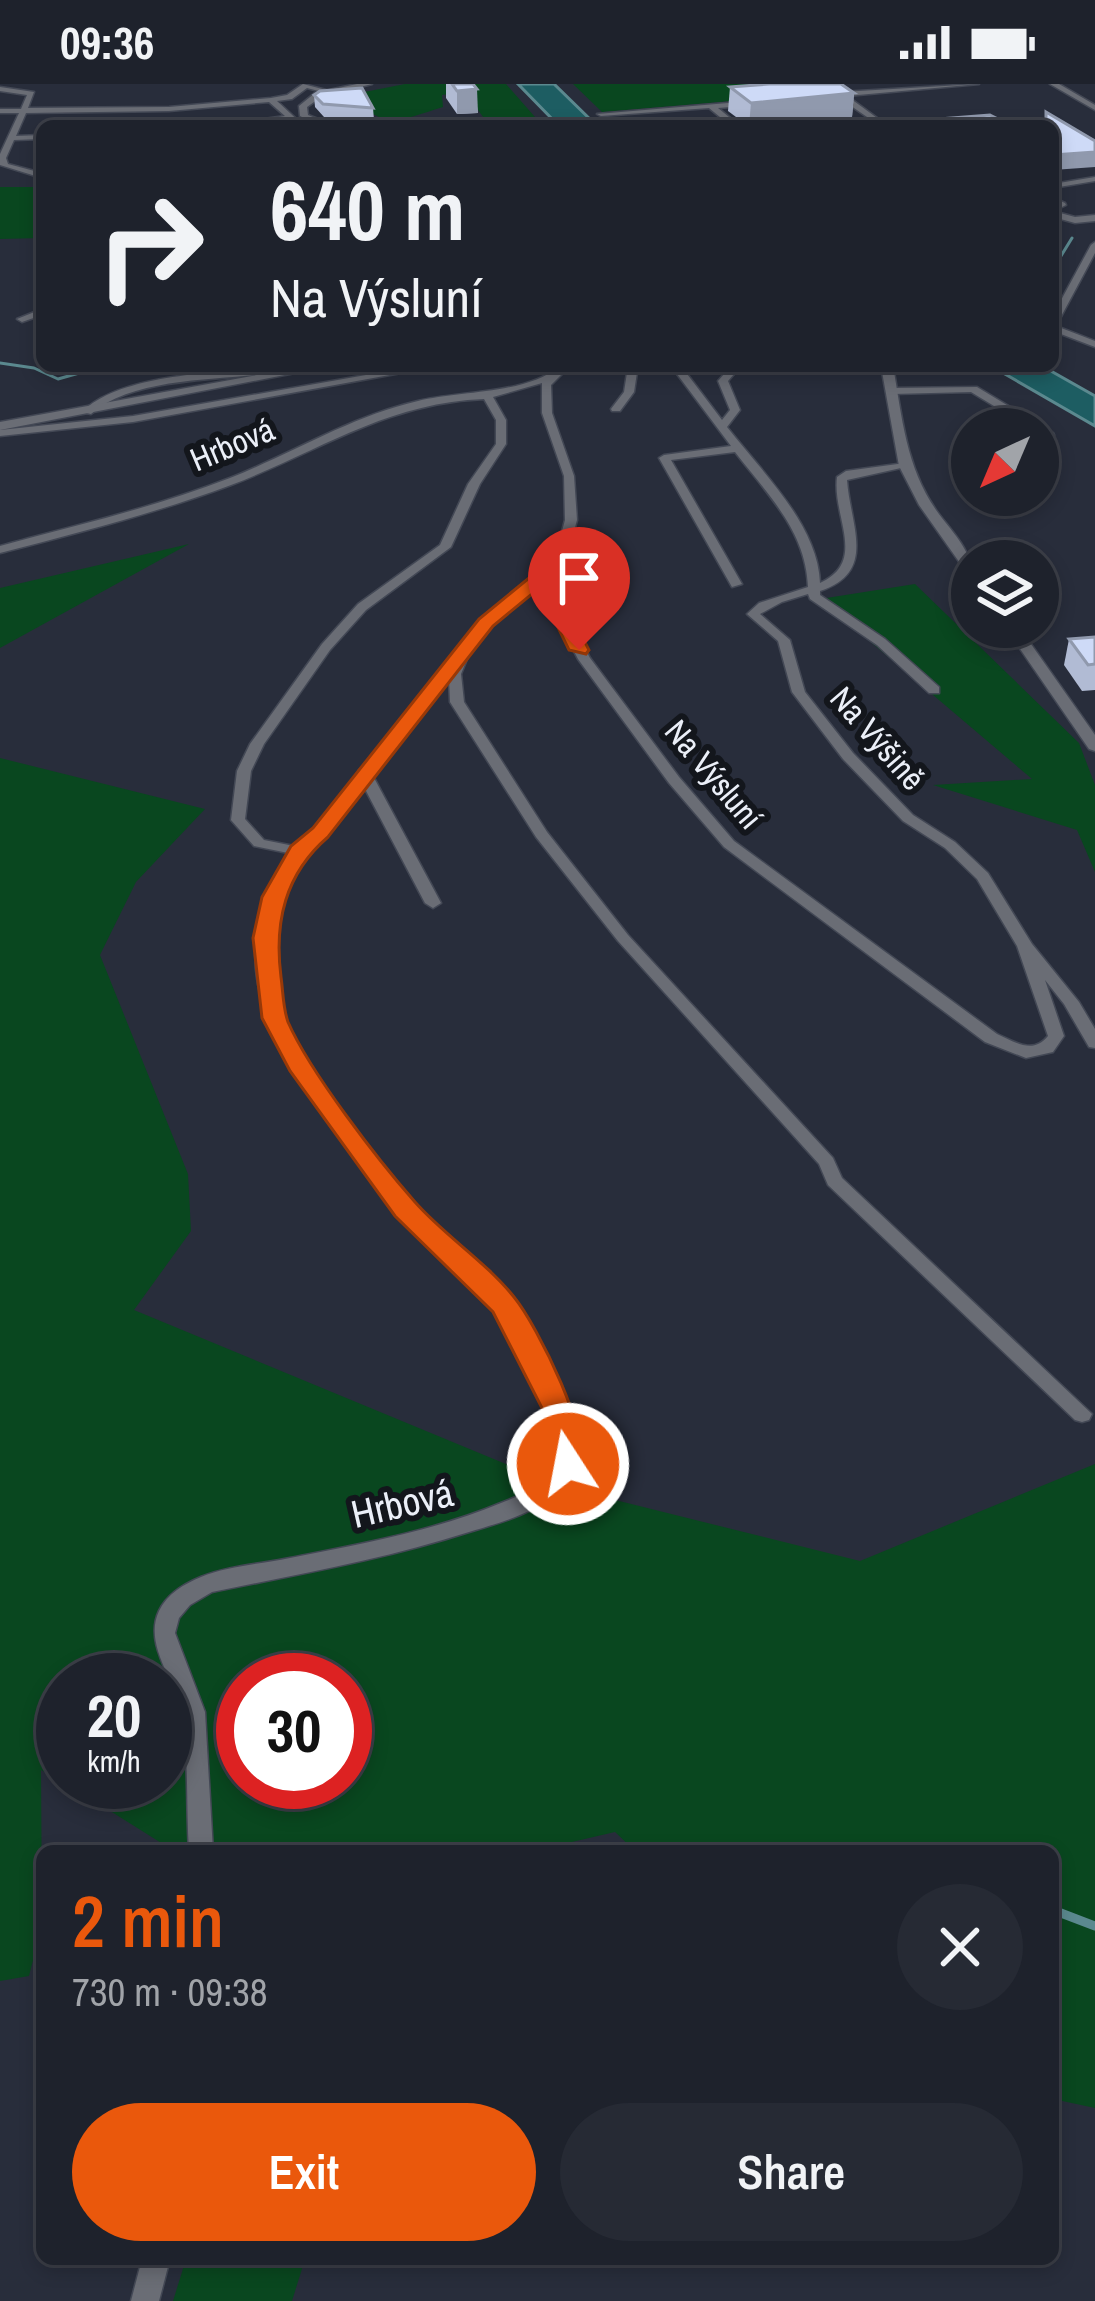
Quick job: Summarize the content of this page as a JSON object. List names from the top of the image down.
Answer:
{
  "streets": {
    "street": ["Hrbová", "Na Výšině", "Na Výsluní"]
  },
  "crossings": [
    ["Hrbová", "Na Výsluní"],
    ["Na Výšině", "Na Výsluní"]
  ],
  "north": "bottom left",
  "page": {
    "status": "09:36",
    "turn": ["640 m", "Na Výsluní"],
    "speed": "20 km/h",
    "limit": "30",
    "heading": ["2 min", "730 m · 09:38"],
    "buttons": ["Exit", "Share"]
  }
}
